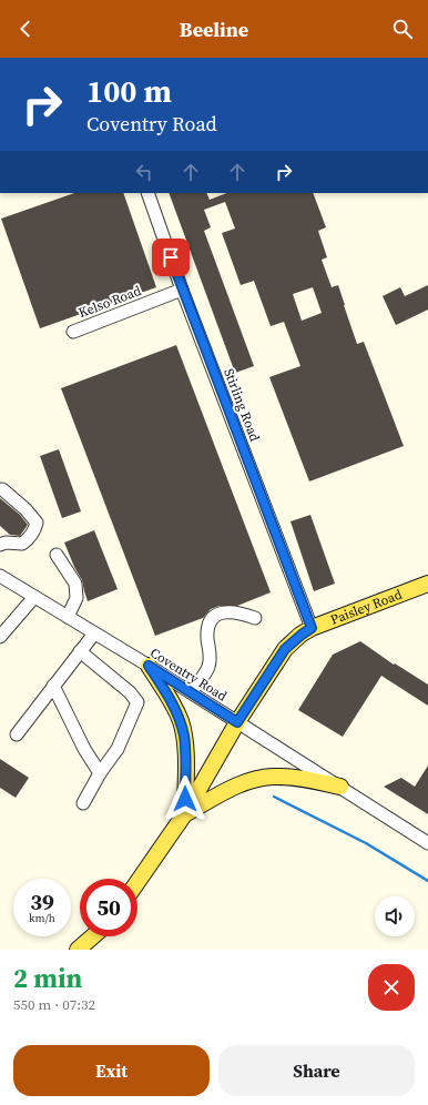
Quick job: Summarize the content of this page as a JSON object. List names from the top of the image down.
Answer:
{
  "streets": {
    "main road": ["Paisley Road"],
    "street": ["Kelso Road", "Stirling Road", "Coventry Road"]
  },
  "crossings": [
    ["Kelso Road", "Stirling Road"],
    ["Stirling Road", "Paisley Road"],
    ["Paisley Road", "Coventry Road"]
  ],
  "page": {
    "header": "Beeline",
    "turn": ["100 m", "Coventry Road"],
    "speed": "39 km/h",
    "limit": "50",
    "heading": ["2 min", "550 m · 07:32"],
    "buttons": ["Exit", "Share"]
  }
}
